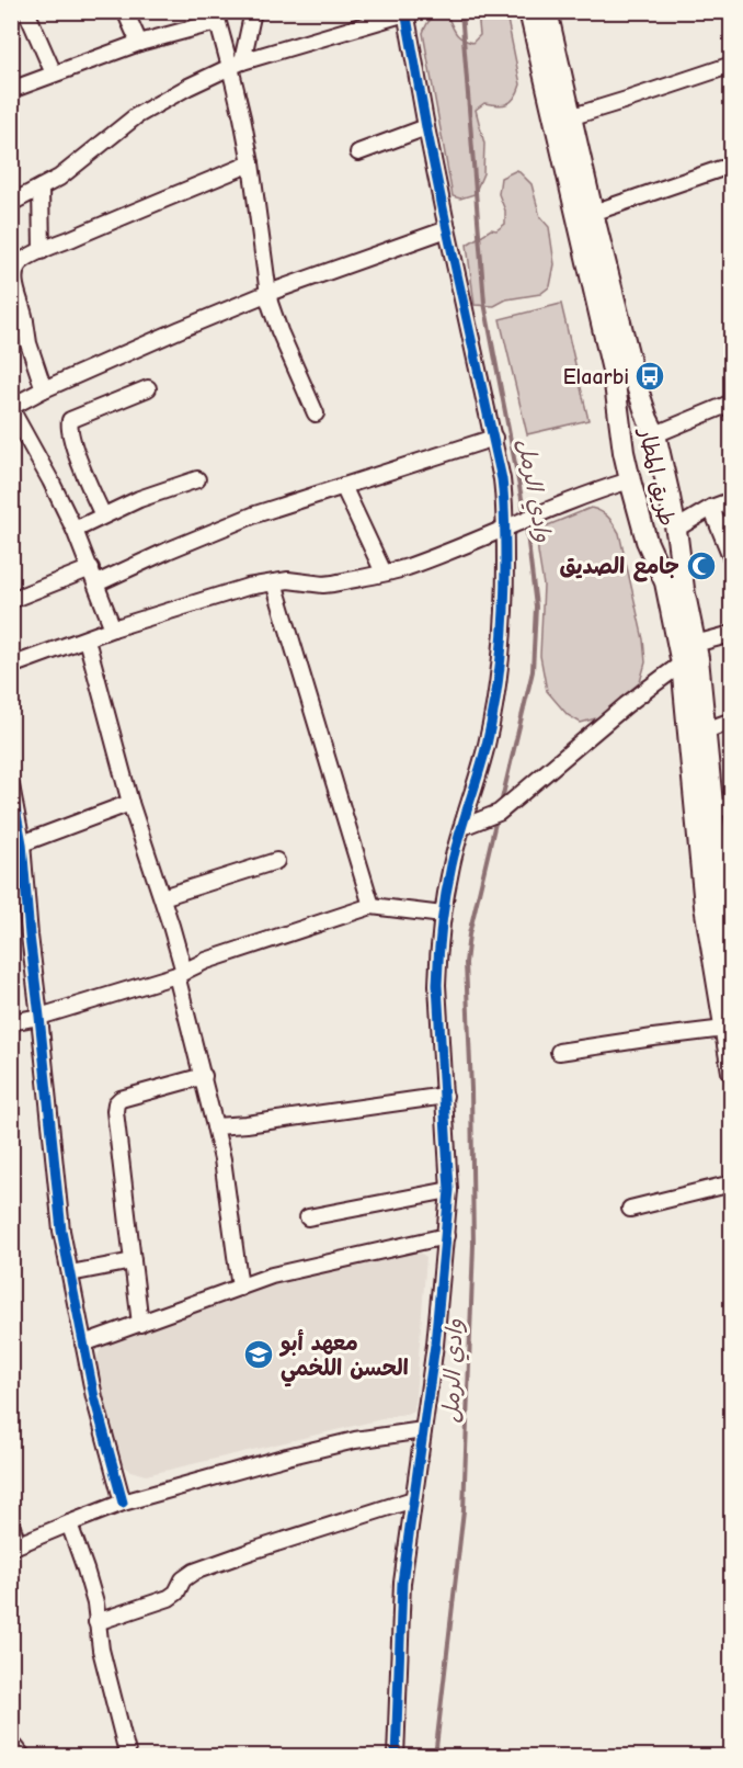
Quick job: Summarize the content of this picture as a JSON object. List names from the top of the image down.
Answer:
{
  "streets": {
    "main road": ["طريق المطار"]
  },
  "water": ["وادي الرمل"],
  "places": {
    "bus stop": ["Elaarbi"],
    "mosque": ["جامع الصديق"],
    "school or university": ["معهد أبو الحسن اللخمي"]
  }
}
